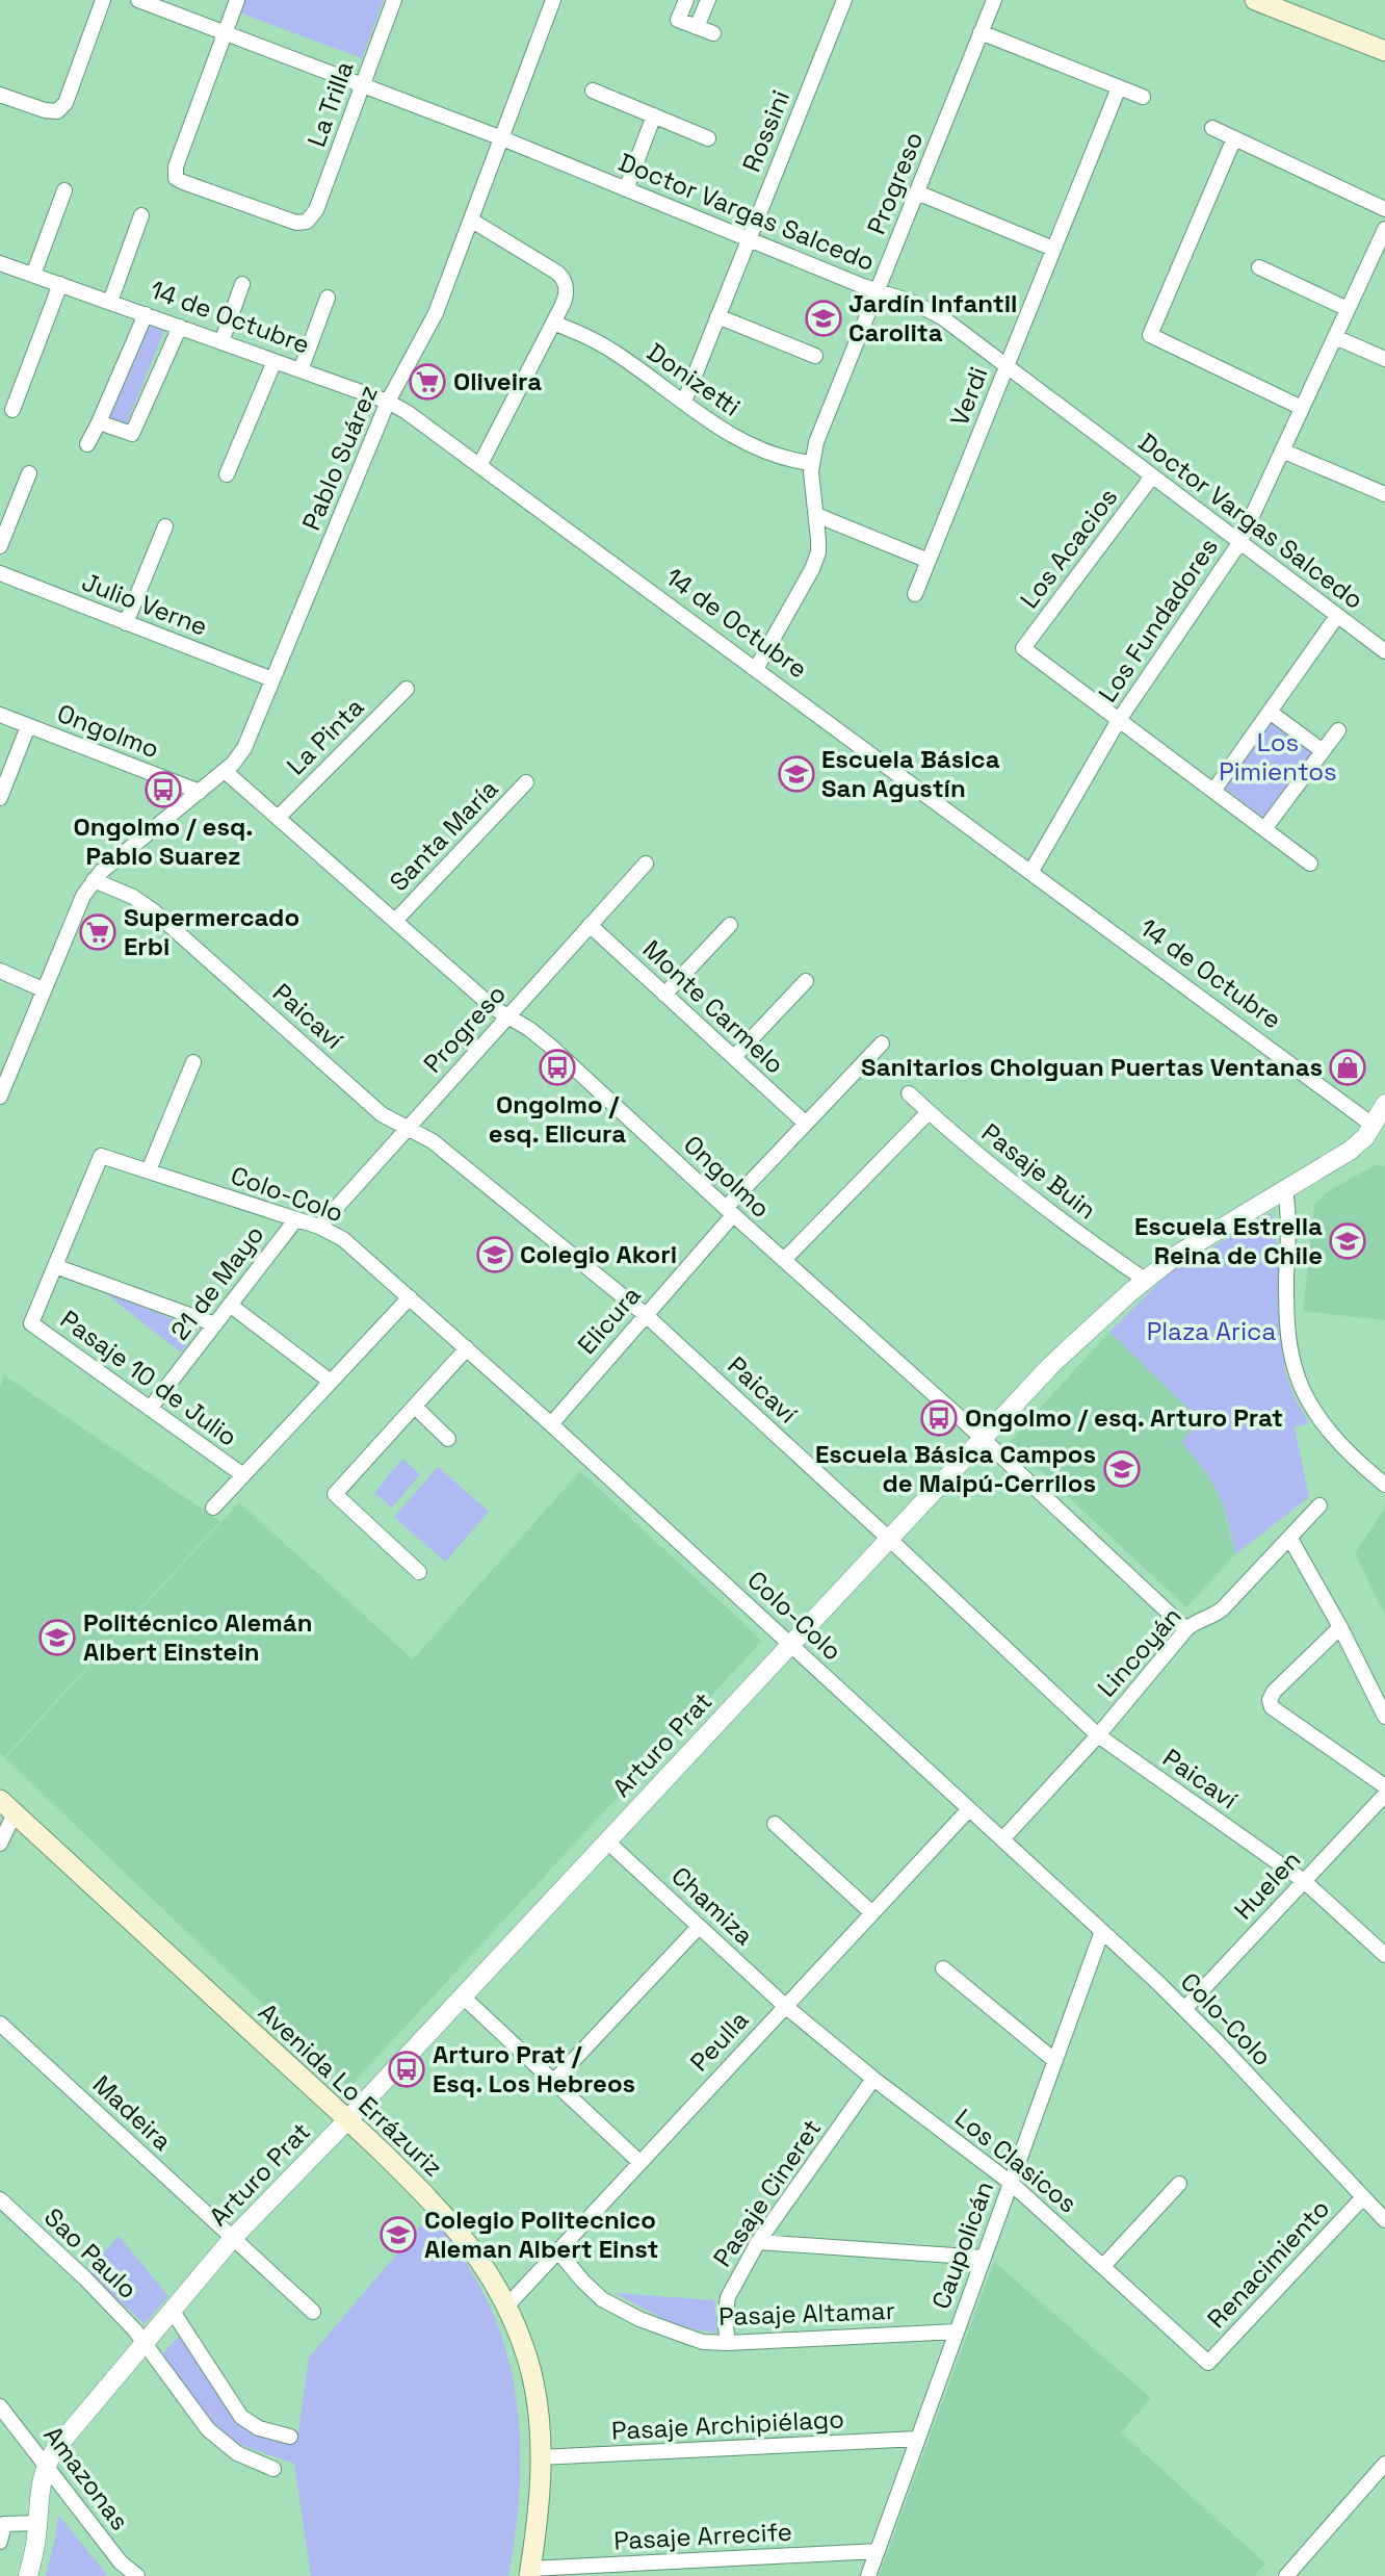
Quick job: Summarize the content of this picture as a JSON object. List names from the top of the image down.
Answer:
{
  "streets": {
    "main road": ["Avenida Lo Errázuriz"],
    "street": [
      "La Trilla",
      "Rossini",
      "Progreso",
      "Doctor Vargas Salcedo",
      "14 de Octubre",
      "Donizetti",
      "Verdi",
      "Pablo Suárez",
      "Los Acacios",
      "Julio Verne",
      "Los Fundadores",
      "Ongolmo",
      "La Pinta",
      "Santa María",
      "Monte Carmelo",
      "Paicaví",
      "Pasaje Buin",
      "Colo-Colo",
      "21 de Mayo",
      "Elicura",
      "Pasaje 10 de Julio",
      "Lincoyán",
      "Arturo Prat",
      "Huelen",
      "Chamiza",
      "Peulla",
      "Madeira",
      "Los Clasicos",
      "Pasaje Cineret",
      "Caupolicán",
      "Sao Paulo",
      "Renacimiento",
      "Pasaje Altamar",
      "Pasaje Archipiélago",
      "Amazonas",
      "Pasaje Arrecife"
    ]
  },
  "crossings": [
    ["La Trilla", "Doctor Vargas Salcedo"],
    ["Rossini", "Doctor Vargas Salcedo"],
    ["Rossini", "Donizetti"],
    ["Progreso", "Doctor Vargas Salcedo"],
    ["Progreso", "14 de Octubre"],
    ["Progreso", "Donizetti"],
    ["Progreso", "Ongolmo"],
    ["Progreso", "Monte Carmelo"],
    ["Progreso", "Paicaví"],
    ["Progreso", "Colo-Colo"],
    ["Doctor Vargas Salcedo", "Verdi"],
    ["Doctor Vargas Salcedo", "Pablo Suárez"],
    ["Doctor Vargas Salcedo", "Los Acacios"],
    ["Doctor Vargas Salcedo", "Los Fundadores"],
    ["14 de Octubre", "Pablo Suárez"],
    ["14 de Octubre", "Los Fundadores"],
    ["14 de Octubre", "Arturo Prat"],
    ["Pablo Suárez", "Julio Verne"],
    ["Pablo Suárez", "Ongolmo"],
    ["Pablo Suárez", "Paicaví"],
    ["Los Acacios", "Los Fundadores"],
    ["Ongolmo", "La Pinta"],
    ["Ongolmo", "Santa María"],
    ["Ongolmo", "Elicura"],
    ["Ongolmo", "Lincoyán"],
    ["Ongolmo", "Arturo Prat"],
    ["Monte Carmelo", "Elicura"],
    ["Paicaví", "Elicura"],
    ["Paicaví", "Lincoyán"],
    ["Paicaví", "Arturo Prat"],
    ["Paicaví", "Huelen"],
    ["Pasaje Buin", "Arturo Prat"],
    ["Colo-Colo", "21 de Mayo"],
    ["Colo-Colo", "Elicura"],
    ["Colo-Colo", "Pasaje 10 de Julio"],
    ["Colo-Colo", "Lincoyán"],
    ["Colo-Colo", "Arturo Prat"],
    ["Colo-Colo", "Huelen"],
    ["Colo-Colo", "Peulla"],
    ["Colo-Colo", "Caupolicán"],
    ["Colo-Colo", "Renacimiento"],
    ["21 de Mayo", "Pasaje 10 de Julio"],
    ["Arturo Prat", "Chamiza"],
    ["Arturo Prat", "Avenida Lo Errázuriz"],
    ["Arturo Prat", "Madeira"],
    ["Arturo Prat", "Sao Paulo"],
    ["Arturo Prat", "Amazonas"],
    ["Chamiza", "Peulla"],
    ["Chamiza", "Los Clasicos"],
    ["Peulla", "Avenida Lo Errázuriz"],
    ["Peulla", "Los Clasicos"],
    ["Peulla", "Pasaje Altamar"],
    ["Avenida Lo Errázuriz", "Pasaje Archipiélago"],
    ["Avenida Lo Errázuriz", "Pasaje Arrecife"],
    ["Los Clasicos", "Pasaje Cineret"],
    ["Los Clasicos", "Caupolicán"],
    ["Los Clasicos", "Renacimiento"],
    ["Pasaje Cineret", "Pasaje Altamar"],
    ["Caupolicán", "Pasaje Altamar"],
    ["Caupolicán", "Pasaje Archipiélago"],
    ["Caupolicán", "Pasaje Arrecife"]
  ],
  "parks": ["Los Pimientos", "Plaza Arica"],
  "places": {
    "school or university": [
      "Jardín Infantil Carolita",
      "Escuela Básica San Agustín",
      "Escuela Estrella Reina de Chile",
      "Colegio Akori",
      "Escuela Básica Campos de Maipú-Cerrilos",
      "Politécnico Alemán Albert Einstein",
      "Colegio Politecnico Aleman Albert Einst"
    ],
    "supermarket": ["Oliveira", "Supermercado Erbi"],
    "bus stop": [
      "Ongolmo / esq. Pablo Suarez",
      "Ongolmo / esq. Elicura",
      "Ongolmo / esq. Arturo Prat",
      "Arturo Prat / Esq. Los Hebreos"
    ],
    "shop": ["Sanitarios Cholguan Puertas Ventanas"]
  }
}
